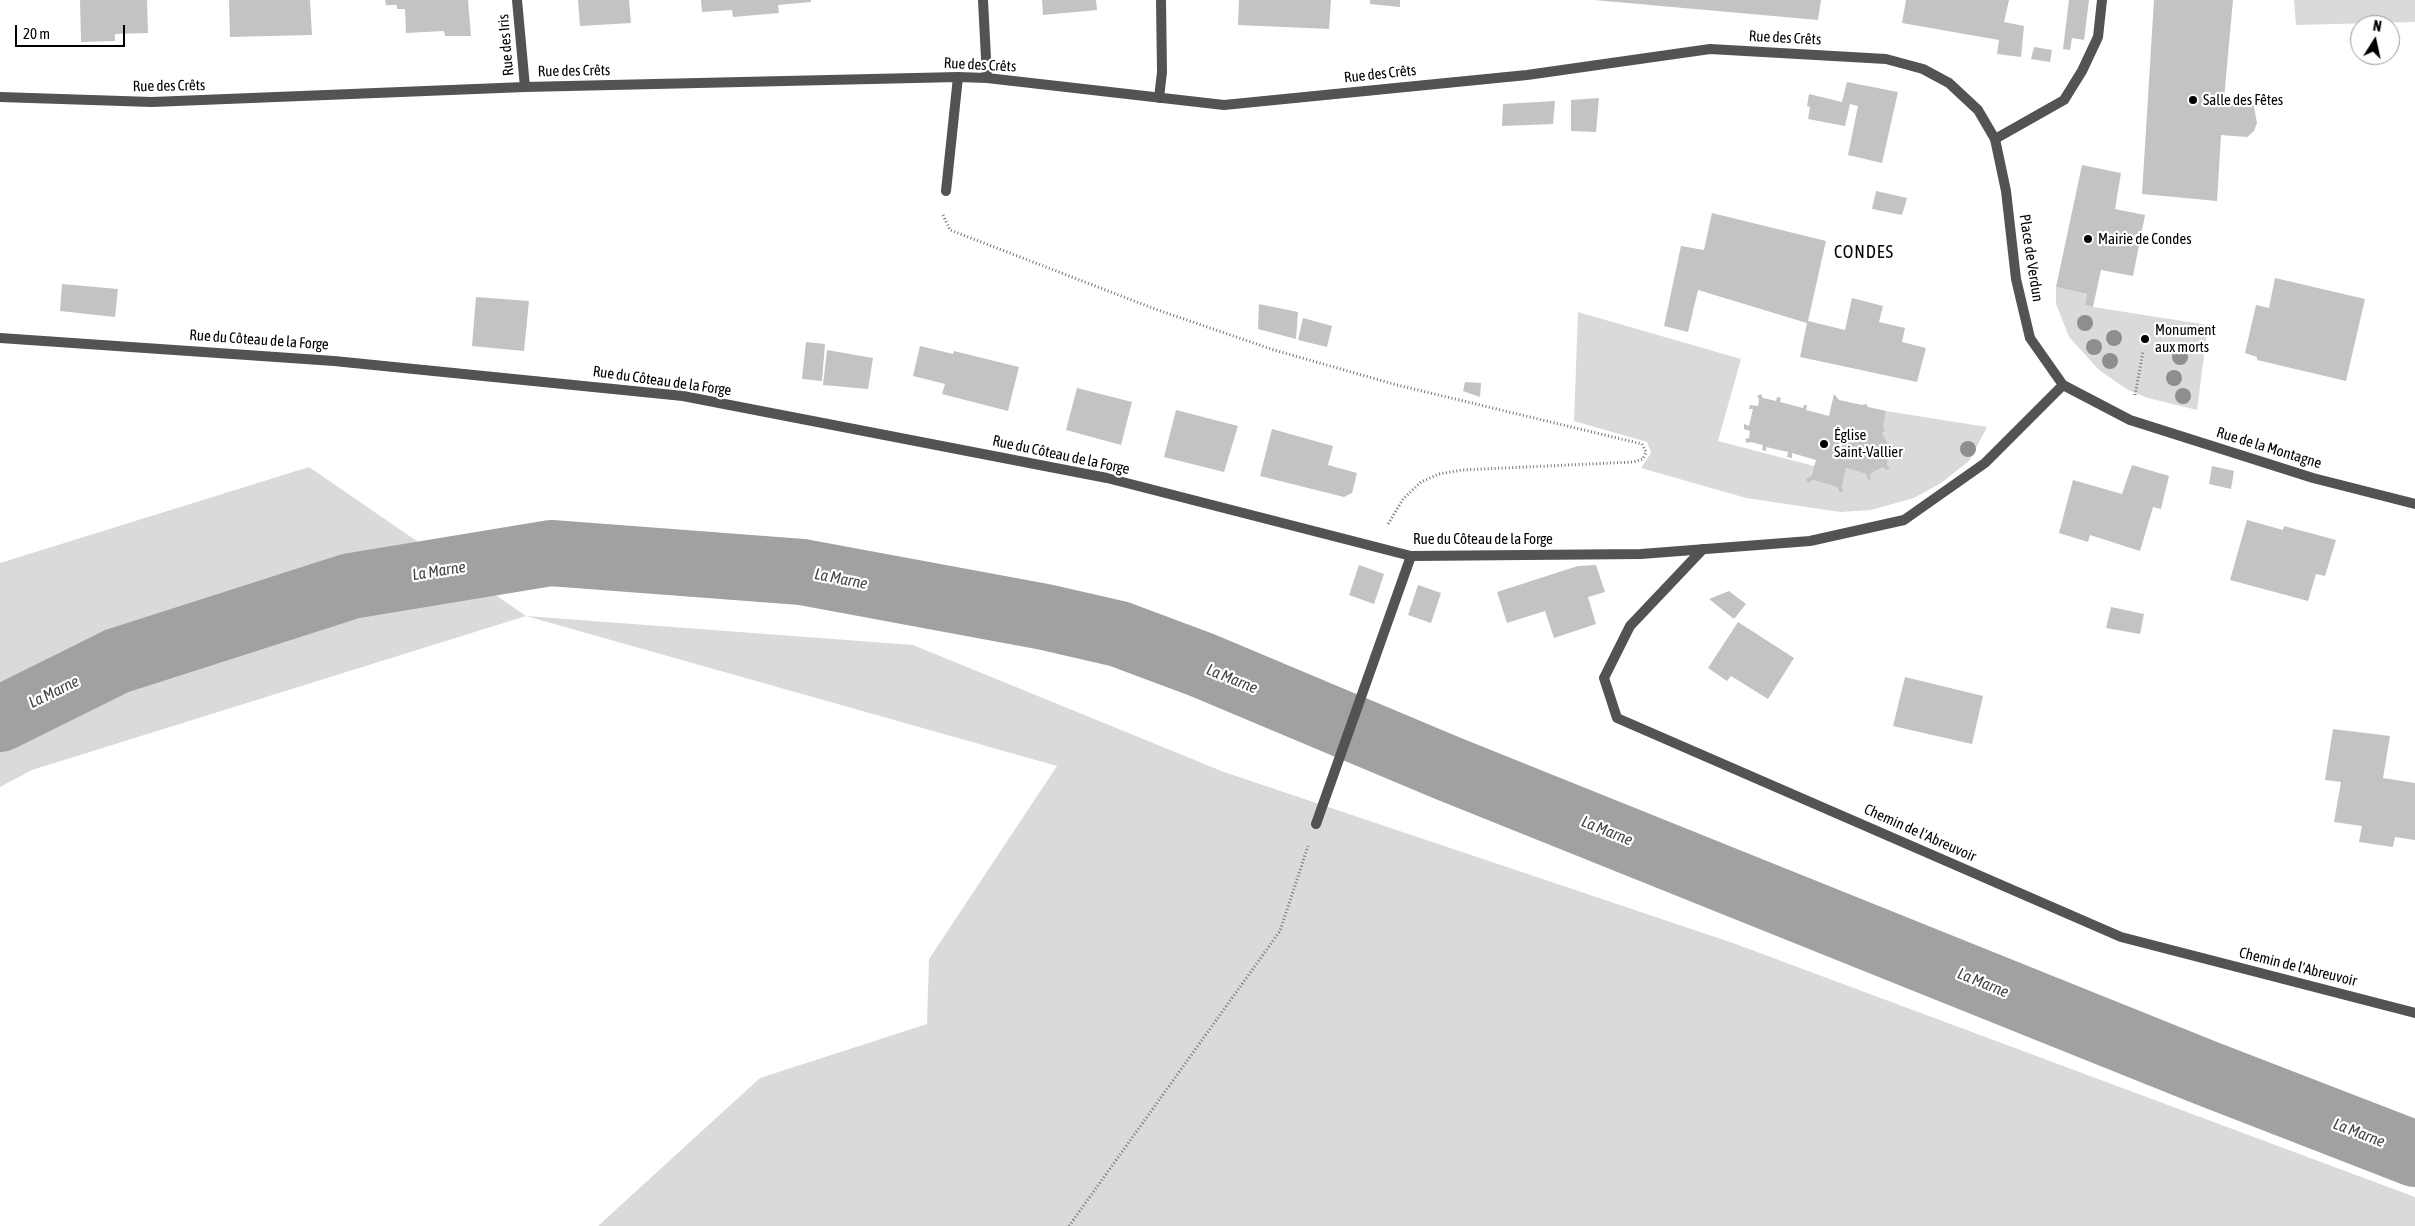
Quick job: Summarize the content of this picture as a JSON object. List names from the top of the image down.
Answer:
{
  "streets": {
    "street": [
      "Rue des Crêts",
      "Rue des Iris",
      "Place de Verdun",
      "Rue du Côteau de la Forge",
      "Rue de la Montagne",
      "Chemin de l'Abreuvoir"
    ]
  },
  "crossings": [
    ["Rue des Crêts", "Rue des Iris"],
    ["Rue des Crêts", "Place de Verdun"],
    ["Place de Verdun", "Rue du Côteau de la Forge"],
    ["Place de Verdun", "Rue de la Montagne"],
    ["Rue du Côteau de la Forge", "Chemin de l'Abreuvoir"]
  ],
  "districts": ["CONDES"],
  "water": ["La Marne"],
  "places": [
    "Salle des Fêtes",
    "Mairie de Condes",
    "Monument aux morts",
    "Église Saint-Vallier"
  ],
  "scale_bar": "20 m",
  "north": "top"
}
